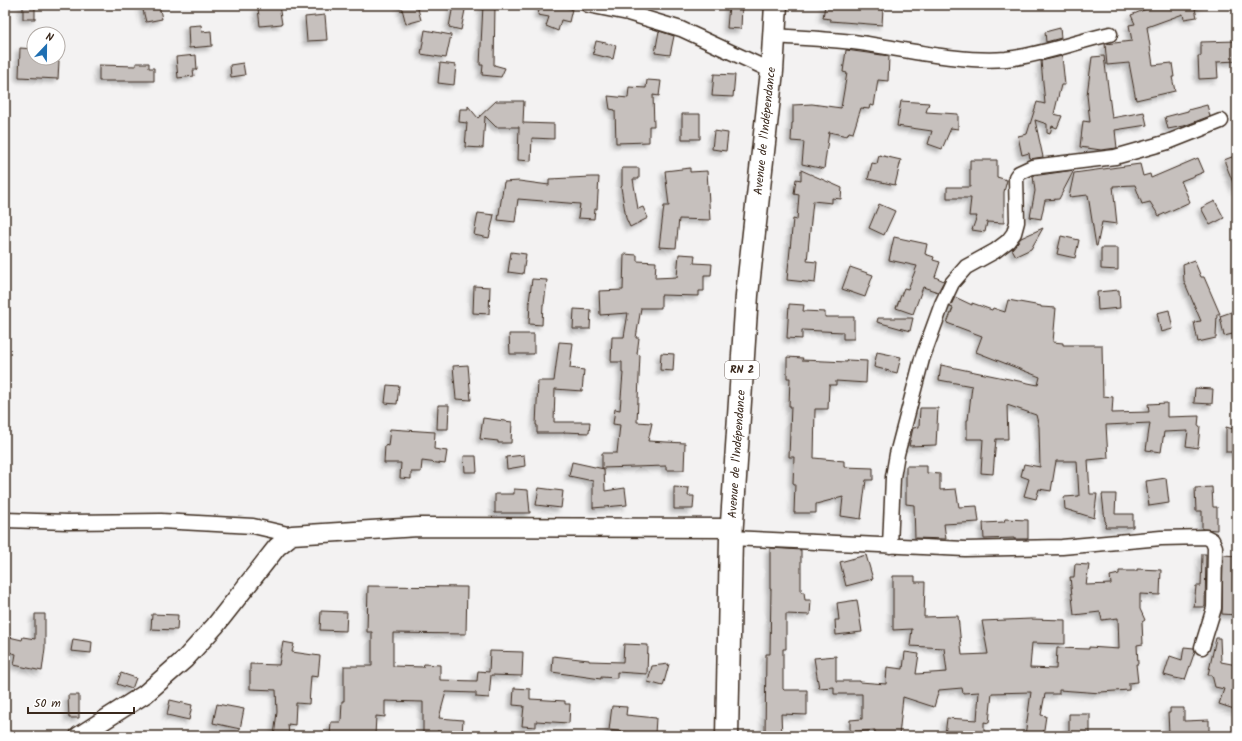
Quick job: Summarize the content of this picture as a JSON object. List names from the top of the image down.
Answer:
{
  "streets": {
    "main road": ["Avenue de l'Indépendance", "RN 2"]
  },
  "scale_bar": "50 m",
  "north": "top"
}
